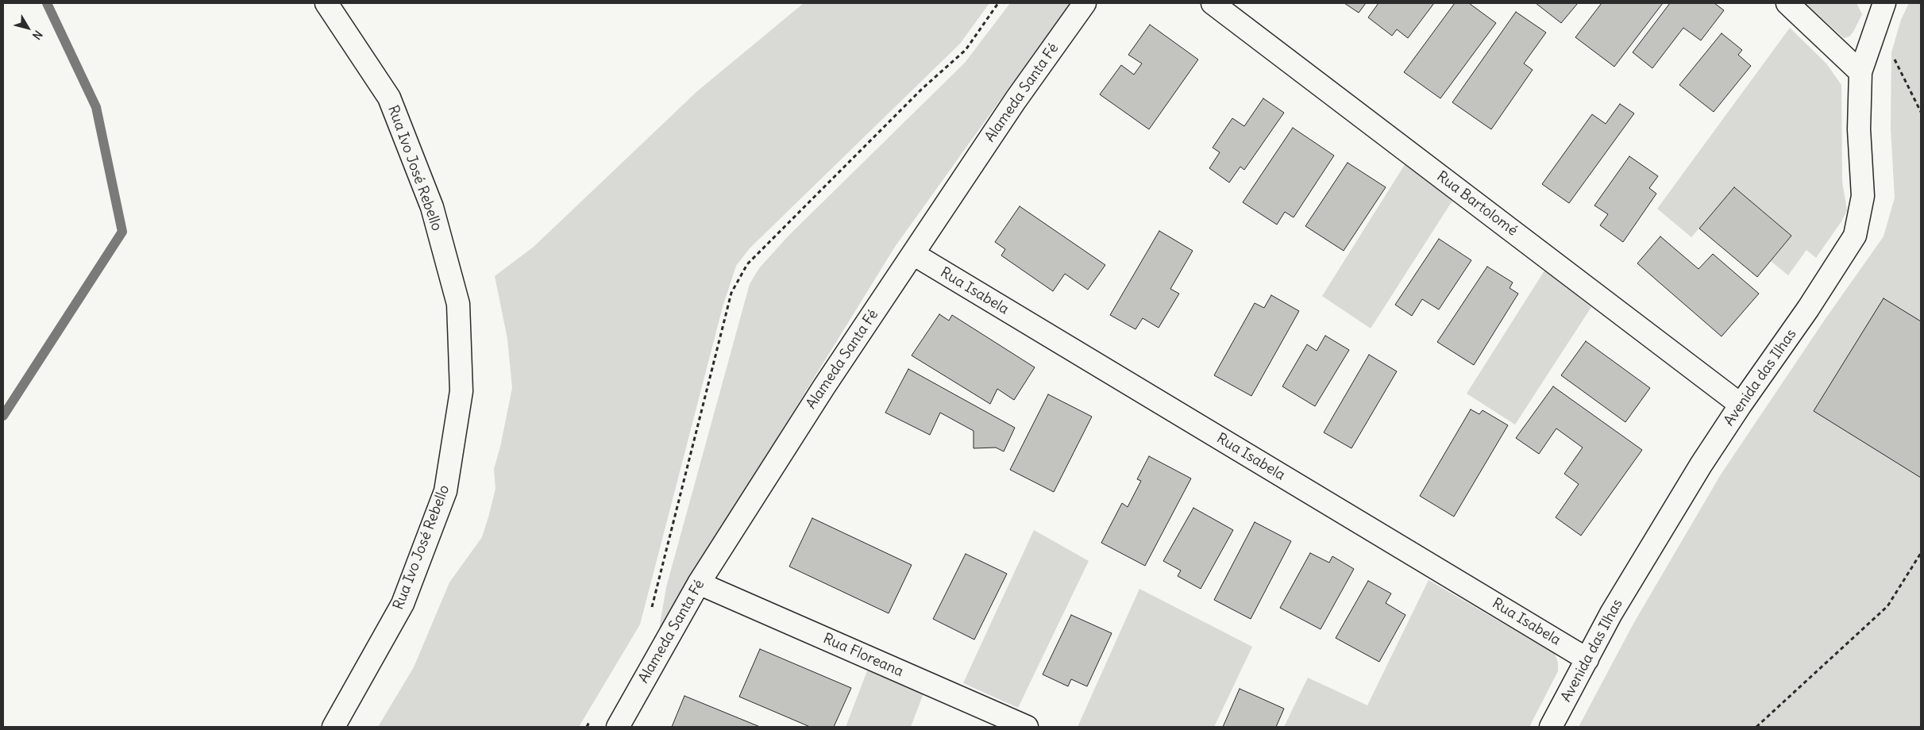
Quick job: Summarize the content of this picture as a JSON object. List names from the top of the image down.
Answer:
{
  "streets": {
    "street": [
      "Alameda Santa Fé",
      "Rua Ivo José Rebello",
      "Rua Bartolomé",
      "Rua Isabela",
      "Avenida das Ilhas",
      "Rua Floreana"
    ]
  },
  "crossings": [
    ["Alameda Santa Fé", "Rua Isabela"],
    ["Alameda Santa Fé", "Rua Floreana"],
    ["Rua Bartolomé", "Avenida das Ilhas"],
    ["Rua Isabela", "Avenida das Ilhas"]
  ],
  "north": "bottom right"
}
